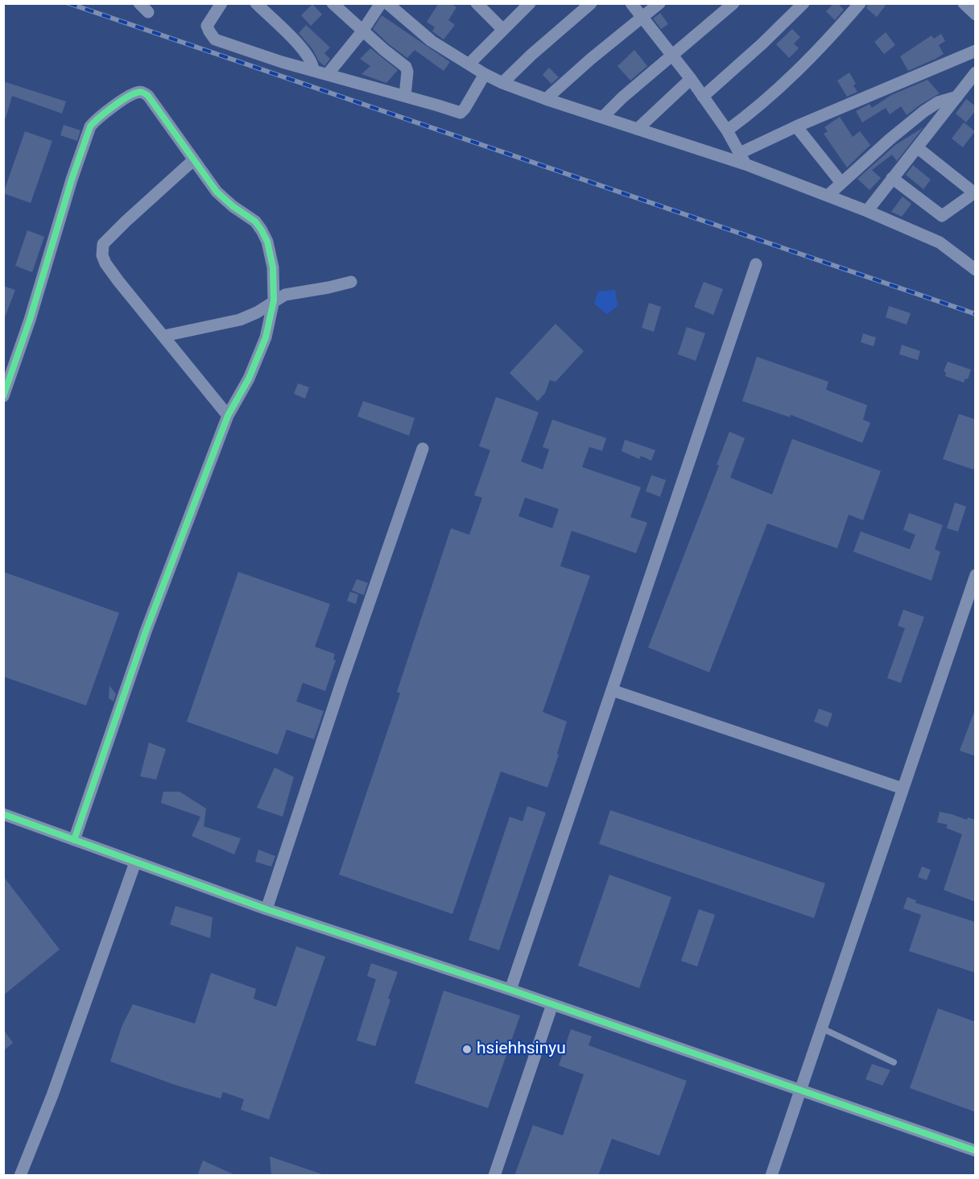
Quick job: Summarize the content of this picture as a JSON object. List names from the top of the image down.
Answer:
{
  "places": ["hsiehhsinyu"]
}
